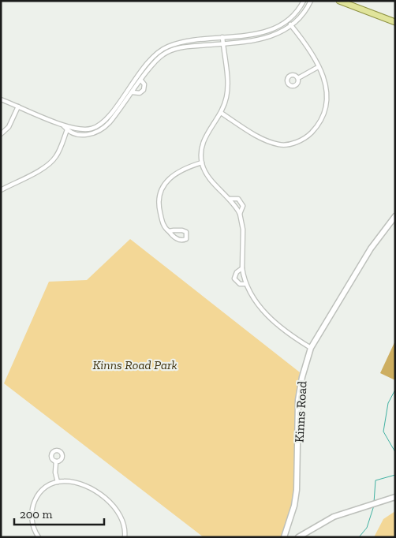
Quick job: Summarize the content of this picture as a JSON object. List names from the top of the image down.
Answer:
{
  "streets": {
    "street": ["Kinns Road"]
  },
  "parks": ["Kinns Road Park"],
  "scale_bar": "200 m"
}
